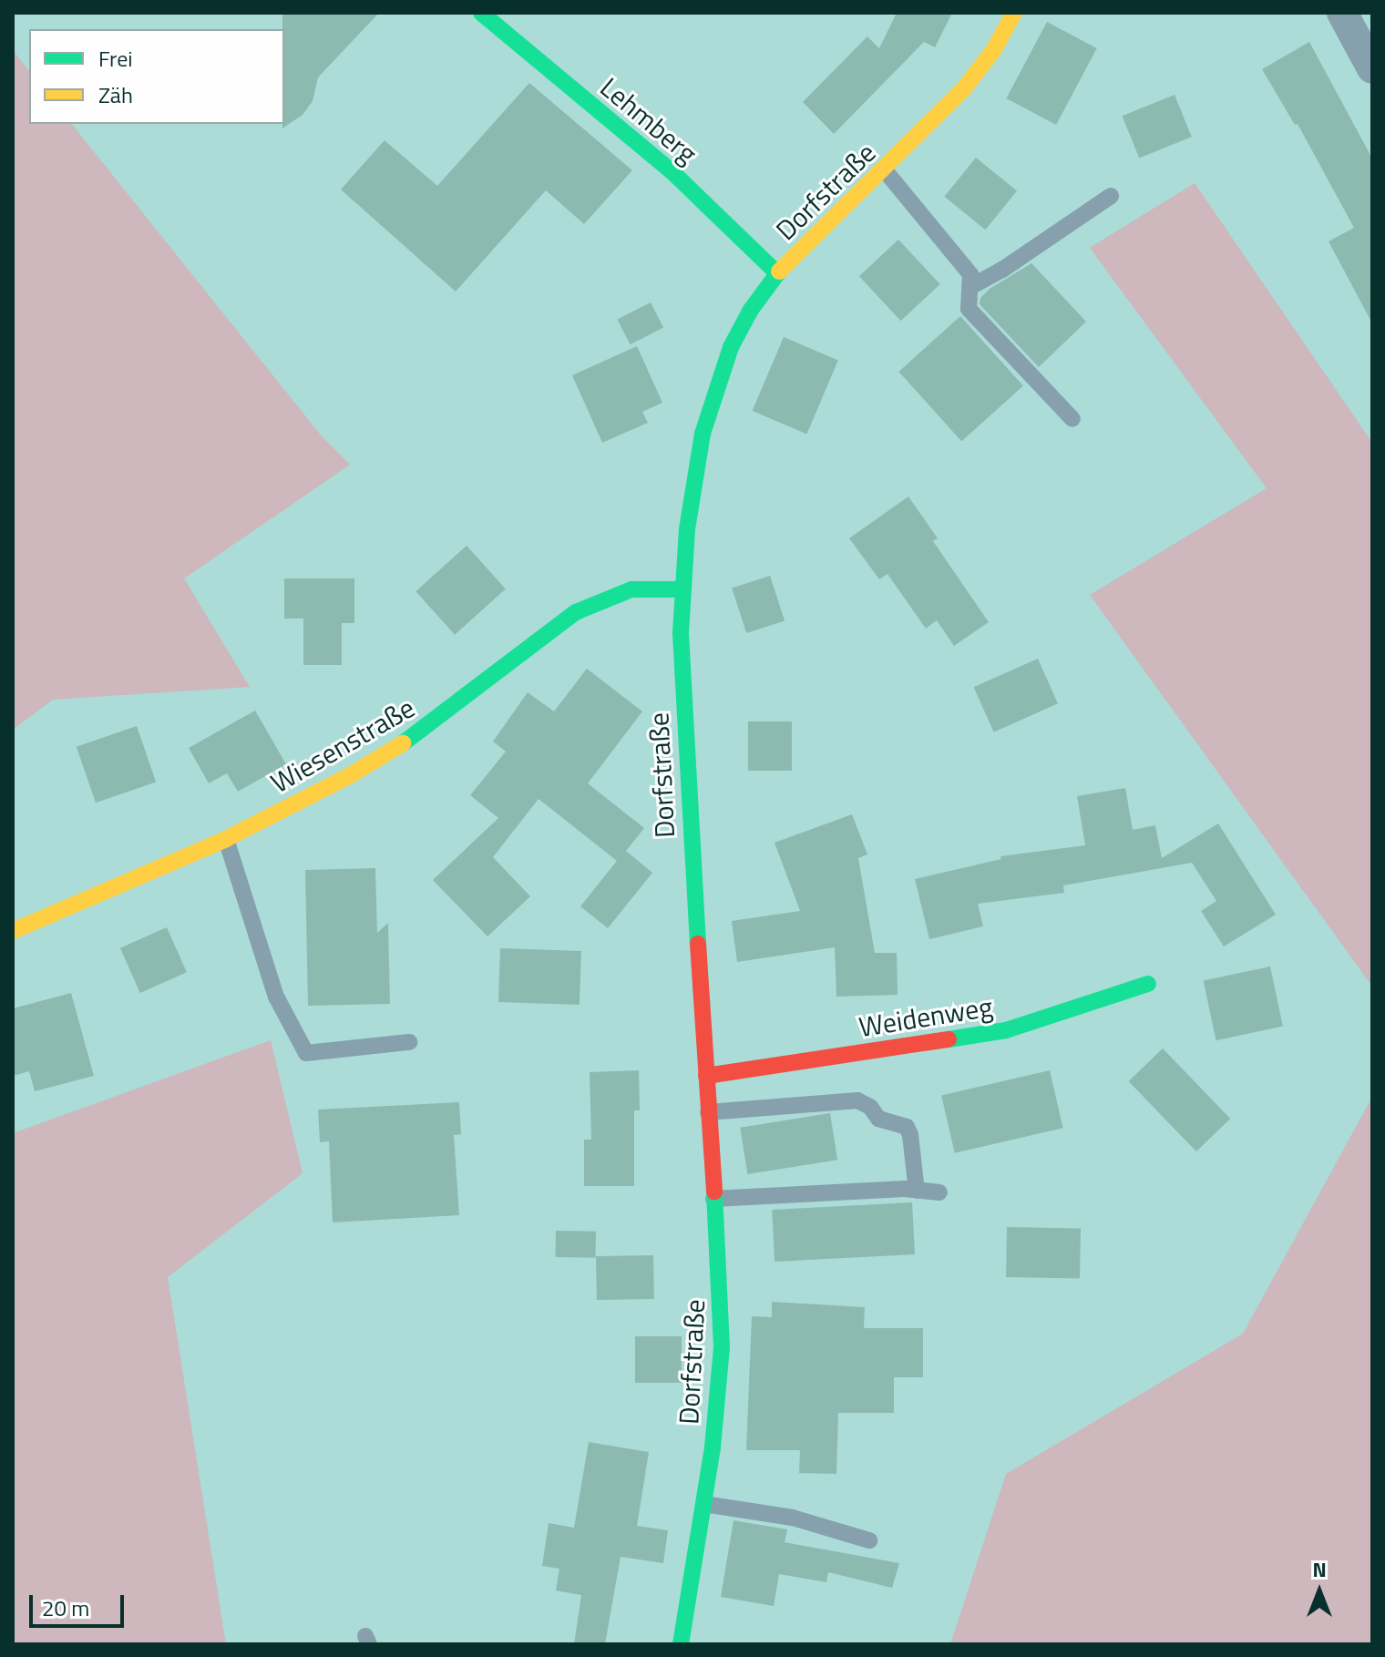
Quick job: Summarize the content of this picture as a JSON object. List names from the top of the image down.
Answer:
{
  "streets": {
    "street": [
      "Lehmberg",
      "Dorfstraße",
      "Wiesenstraße",
      "Weidenweg"
    ]
  },
  "crossings": [
    ["Lehmberg", "Dorfstraße"],
    ["Dorfstraße", "Wiesenstraße"],
    ["Dorfstraße", "Weidenweg"]
  ],
  "legend": ["Frei", "Zäh"],
  "scale_bar": "20 m",
  "north": "top"
}
